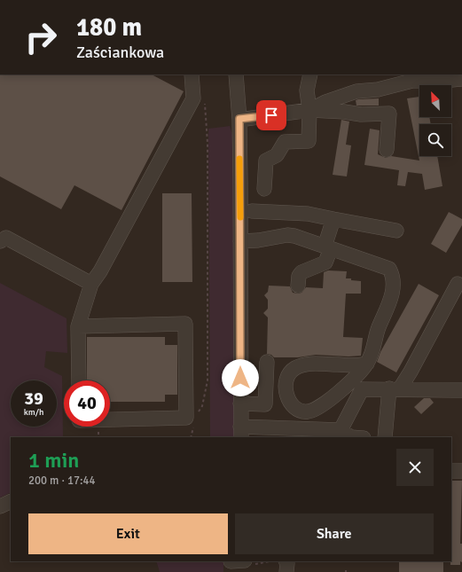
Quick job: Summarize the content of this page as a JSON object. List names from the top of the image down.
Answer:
{
  "north": "top left",
  "page": {
    "turn": ["180 m", "Zaściankowa"],
    "speed": "39 km/h",
    "limit": "40",
    "heading": ["1 min", "200 m · 17:44"],
    "buttons": ["Exit", "Share"]
  }
}
